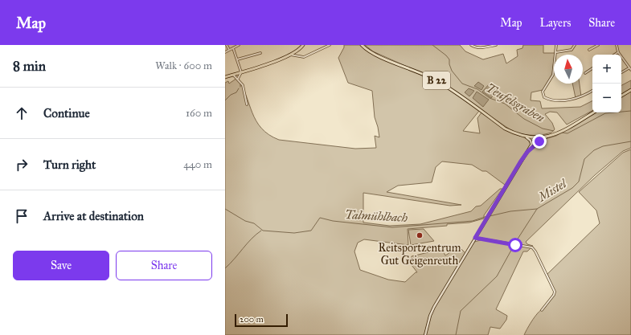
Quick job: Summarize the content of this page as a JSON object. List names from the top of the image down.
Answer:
{
  "streets": {
    "main road": ["B 22"]
  },
  "water": ["Teufelsgraben", "Mistel", "Talmühlbach"],
  "places": ["Reitsportzentrum Gut Geigenreuth"],
  "scale_bar": "200 m",
  "north": "top",
  "page": {
    "header": "Map",
    "nav": ["Map", "Layers", "Share"],
    "heading": ["8 min", "Walk · 600 m"],
    "map_buttons": ["+", "−"],
    "list": [
      ["Continue", "160 m"],
      ["Turn right", "440 m"],
      "Arrive at destination"
    ],
    "buttons": ["Save", "Share"],
    "scale": "200 m"
  }
}
